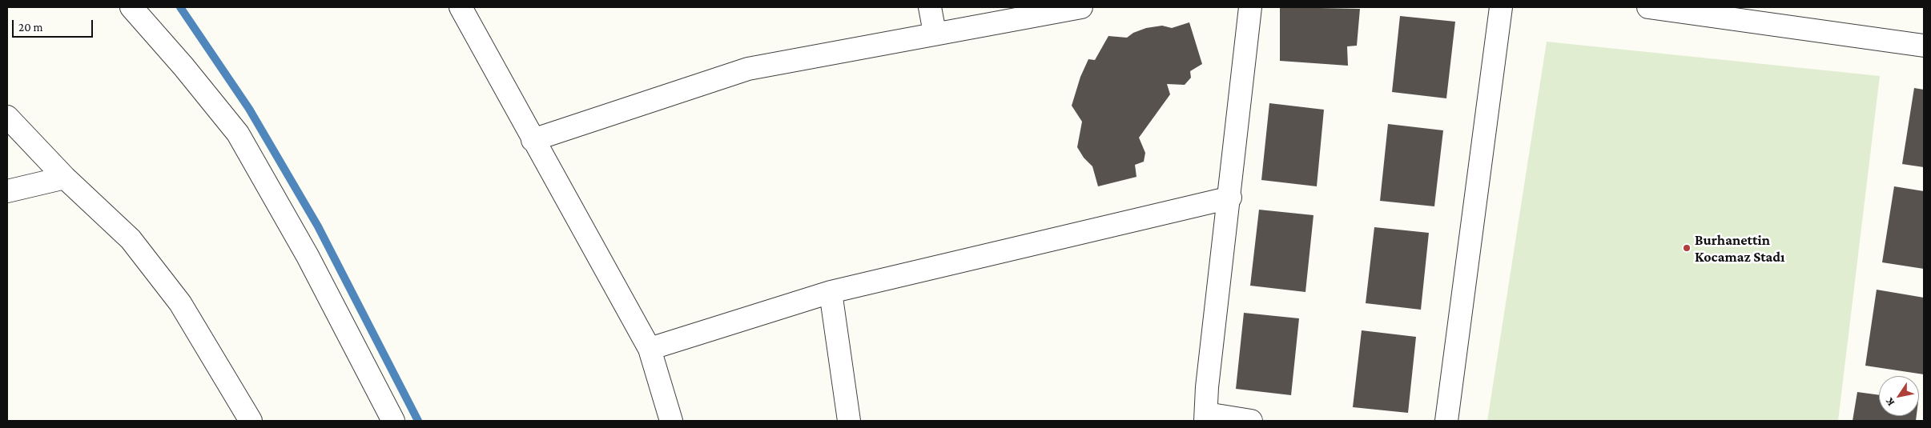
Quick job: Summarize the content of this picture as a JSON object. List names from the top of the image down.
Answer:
{
  "places": ["Burhanettin Kocamaz Stadı"],
  "scale_bar": "20 m",
  "north": "bottom left"
}
